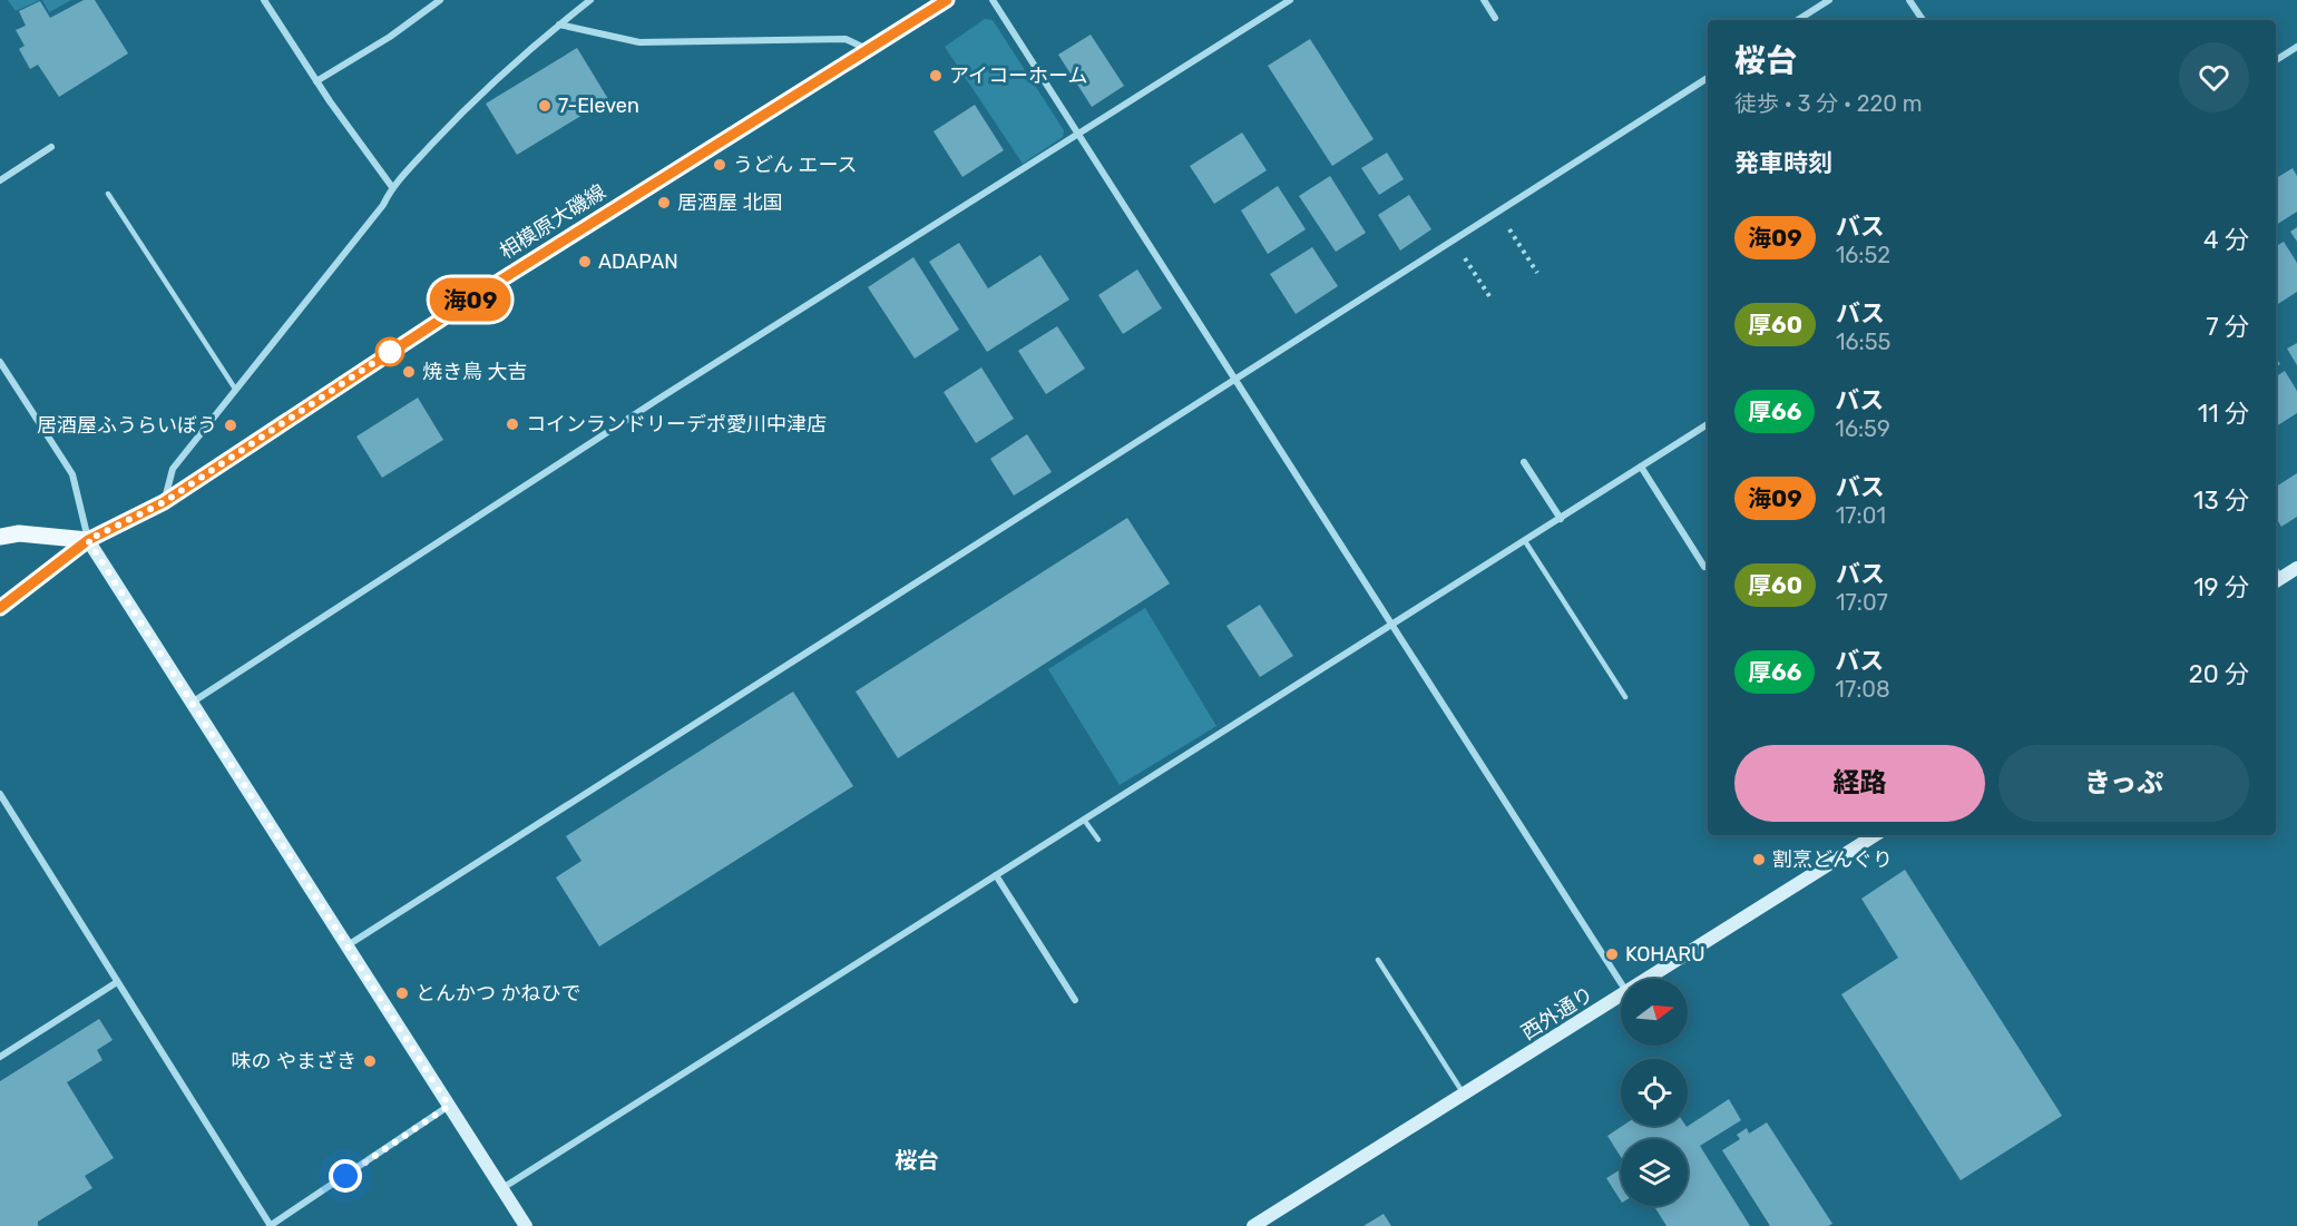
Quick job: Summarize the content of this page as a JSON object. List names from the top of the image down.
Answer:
{
  "streets": {
    "main road": ["相模原大磯線"],
    "street": ["西外通り"]
  },
  "districts": ["桜台"],
  "places": [
    "アイコーホーム",
    "7-Eleven",
    "うどん エース",
    "居酒屋 北国",
    "ADAPAN",
    "焼き鳥 大吉",
    "コインランドリーデポ愛川中津店",
    "居酒屋ふうらいぼう",
    "割烹どんぐり",
    "KOHARU",
    "とんかつ かねひで",
    "味の やまざき"
  ],
  "lines": ["bus line 海09"],
  "north": "right",
  "page": {
    "on_map": "海09",
    "heading": [
      ["桜台", "徒歩 · 3 分 · 220 m"],
      "発車時刻"
    ],
    "list": [
      {
        "mark": "海09",
        "name": "バス",
        "note": "16:52",
        "value": "4 分"
      },
      {
        "mark": "厚60",
        "name": "バス",
        "note": "16:55",
        "value": "7 分"
      },
      {
        "mark": "厚66",
        "name": "バス",
        "note": "16:59",
        "value": "11 分"
      },
      {
        "mark": "海09",
        "name": "バス",
        "note": "17:01",
        "value": "13 分"
      },
      {
        "mark": "厚60",
        "name": "バス",
        "note": "17:07",
        "value": "19 分"
      },
      {
        "mark": "厚66",
        "name": "バス",
        "note": "17:08",
        "value": "20 分"
      }
    ],
    "buttons": ["経路", "きっぷ"]
  }
}
